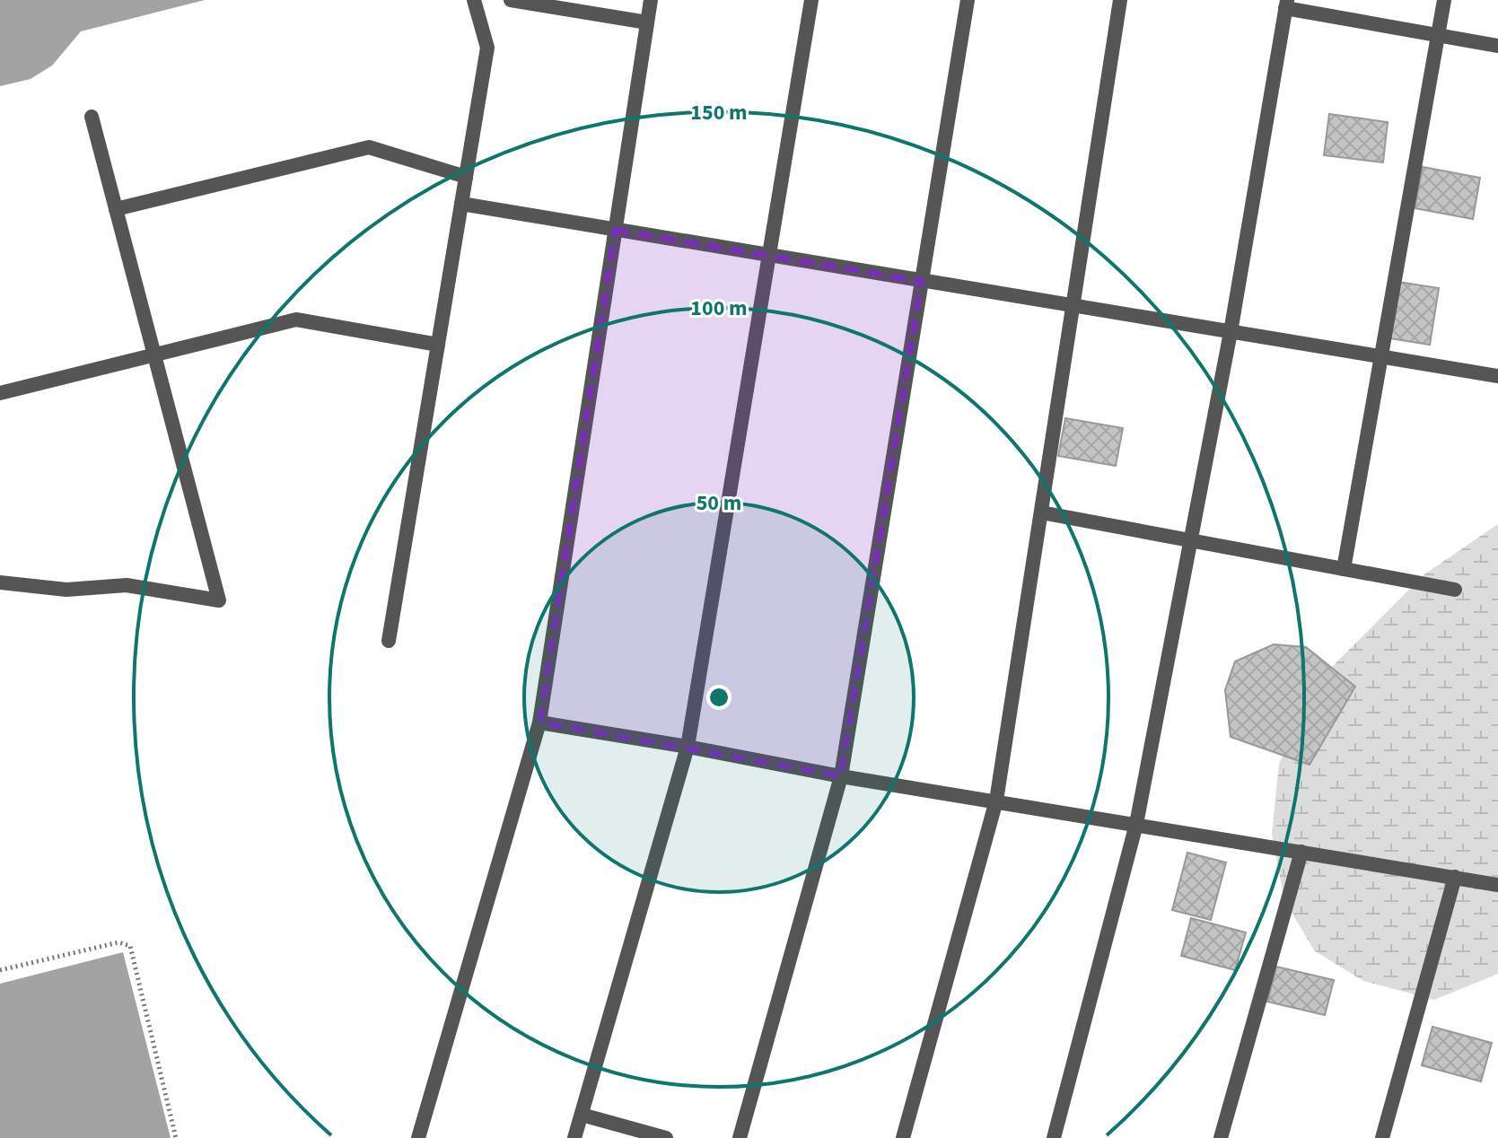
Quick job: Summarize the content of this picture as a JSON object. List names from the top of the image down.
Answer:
{
  "rings": ["150 m", "100 m", "50 m"]
}
